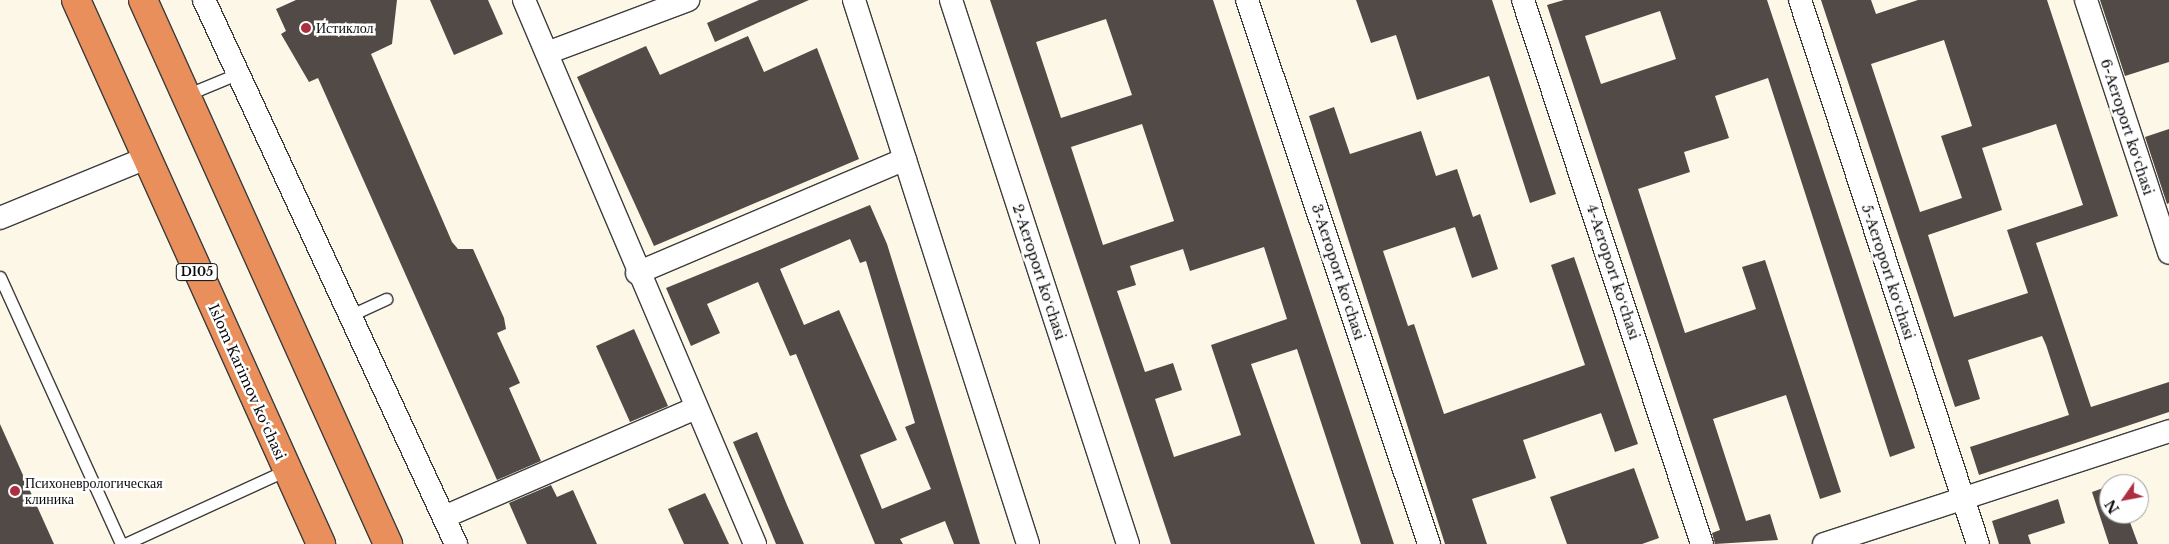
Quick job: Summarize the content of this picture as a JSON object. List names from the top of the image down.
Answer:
{
  "streets": {
    "highway": ["D105", "Islom Karimov koʻchasi"],
    "street": [
      "6-Aeroport koʻchasi",
      "2-Aeroport koʻchasi",
      "3-Aeroport koʻchasi",
      "4-Aeroport koʻchasi",
      "5-Aeroport koʻchasi"
    ]
  },
  "places": ["Истиклол", "Психоневрологическая клиника"],
  "north": "bottom left"
}
